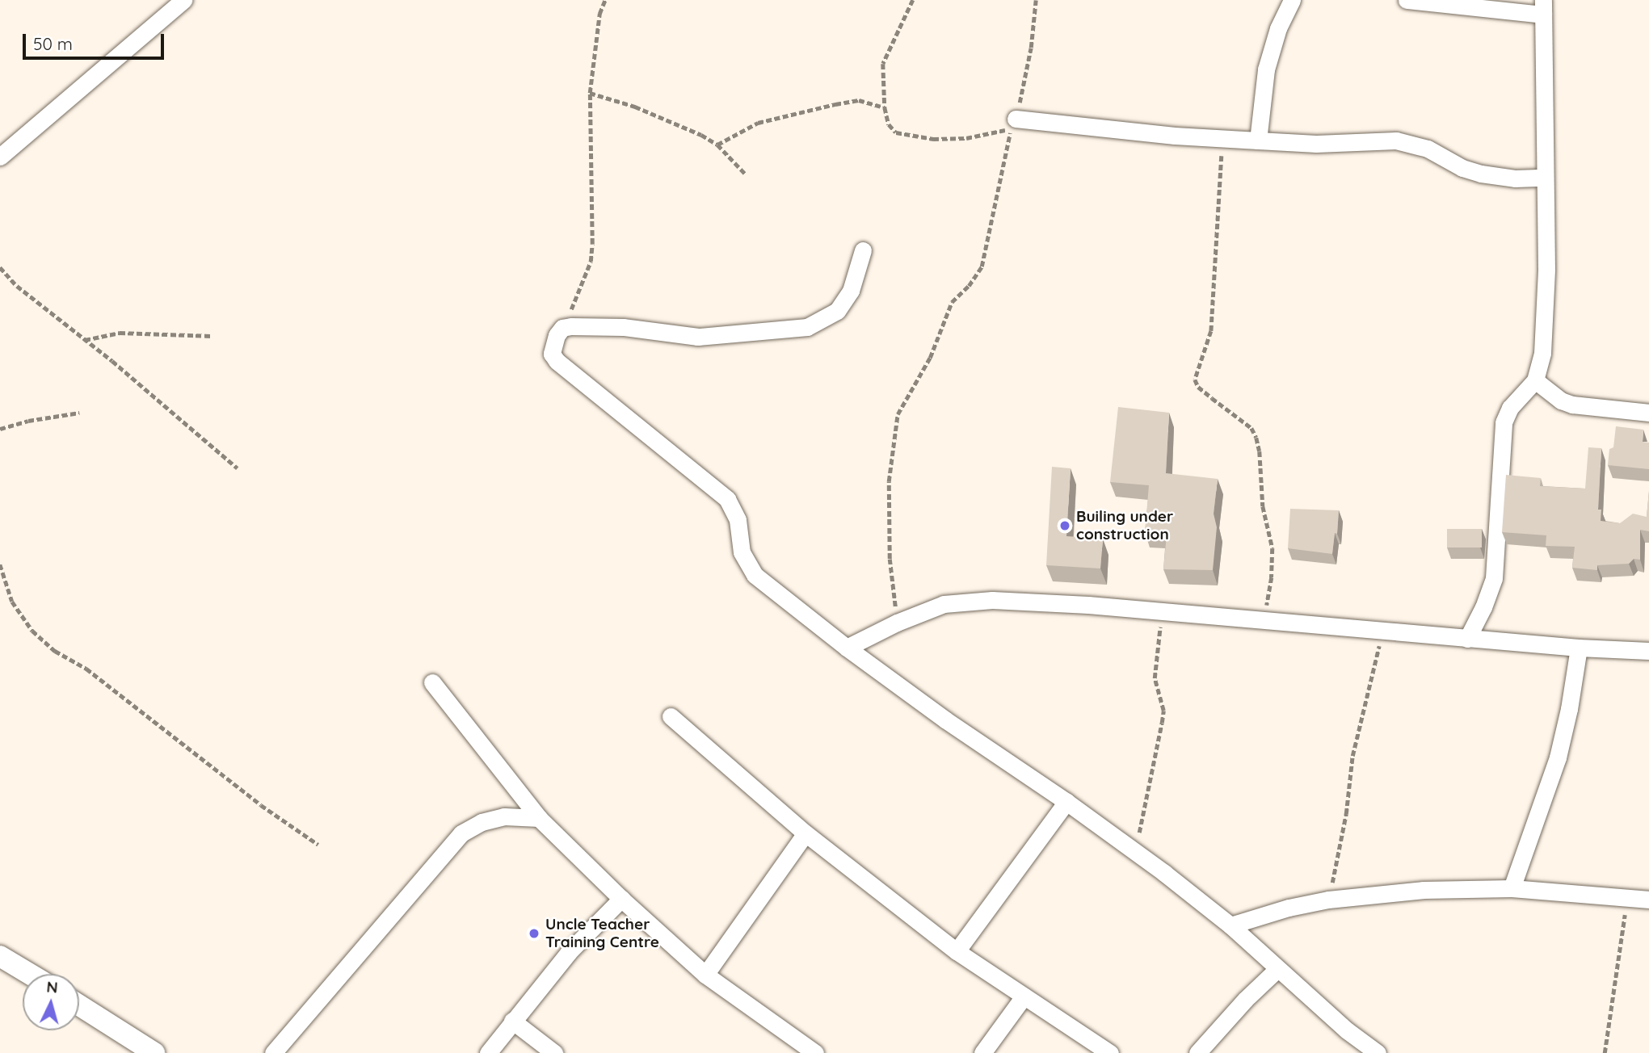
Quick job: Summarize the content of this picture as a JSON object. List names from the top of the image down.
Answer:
{
  "places": ["Builing under construction", "Uncle Teacher Training Centre"],
  "scale_bar": "50 m",
  "north": "top"
}
